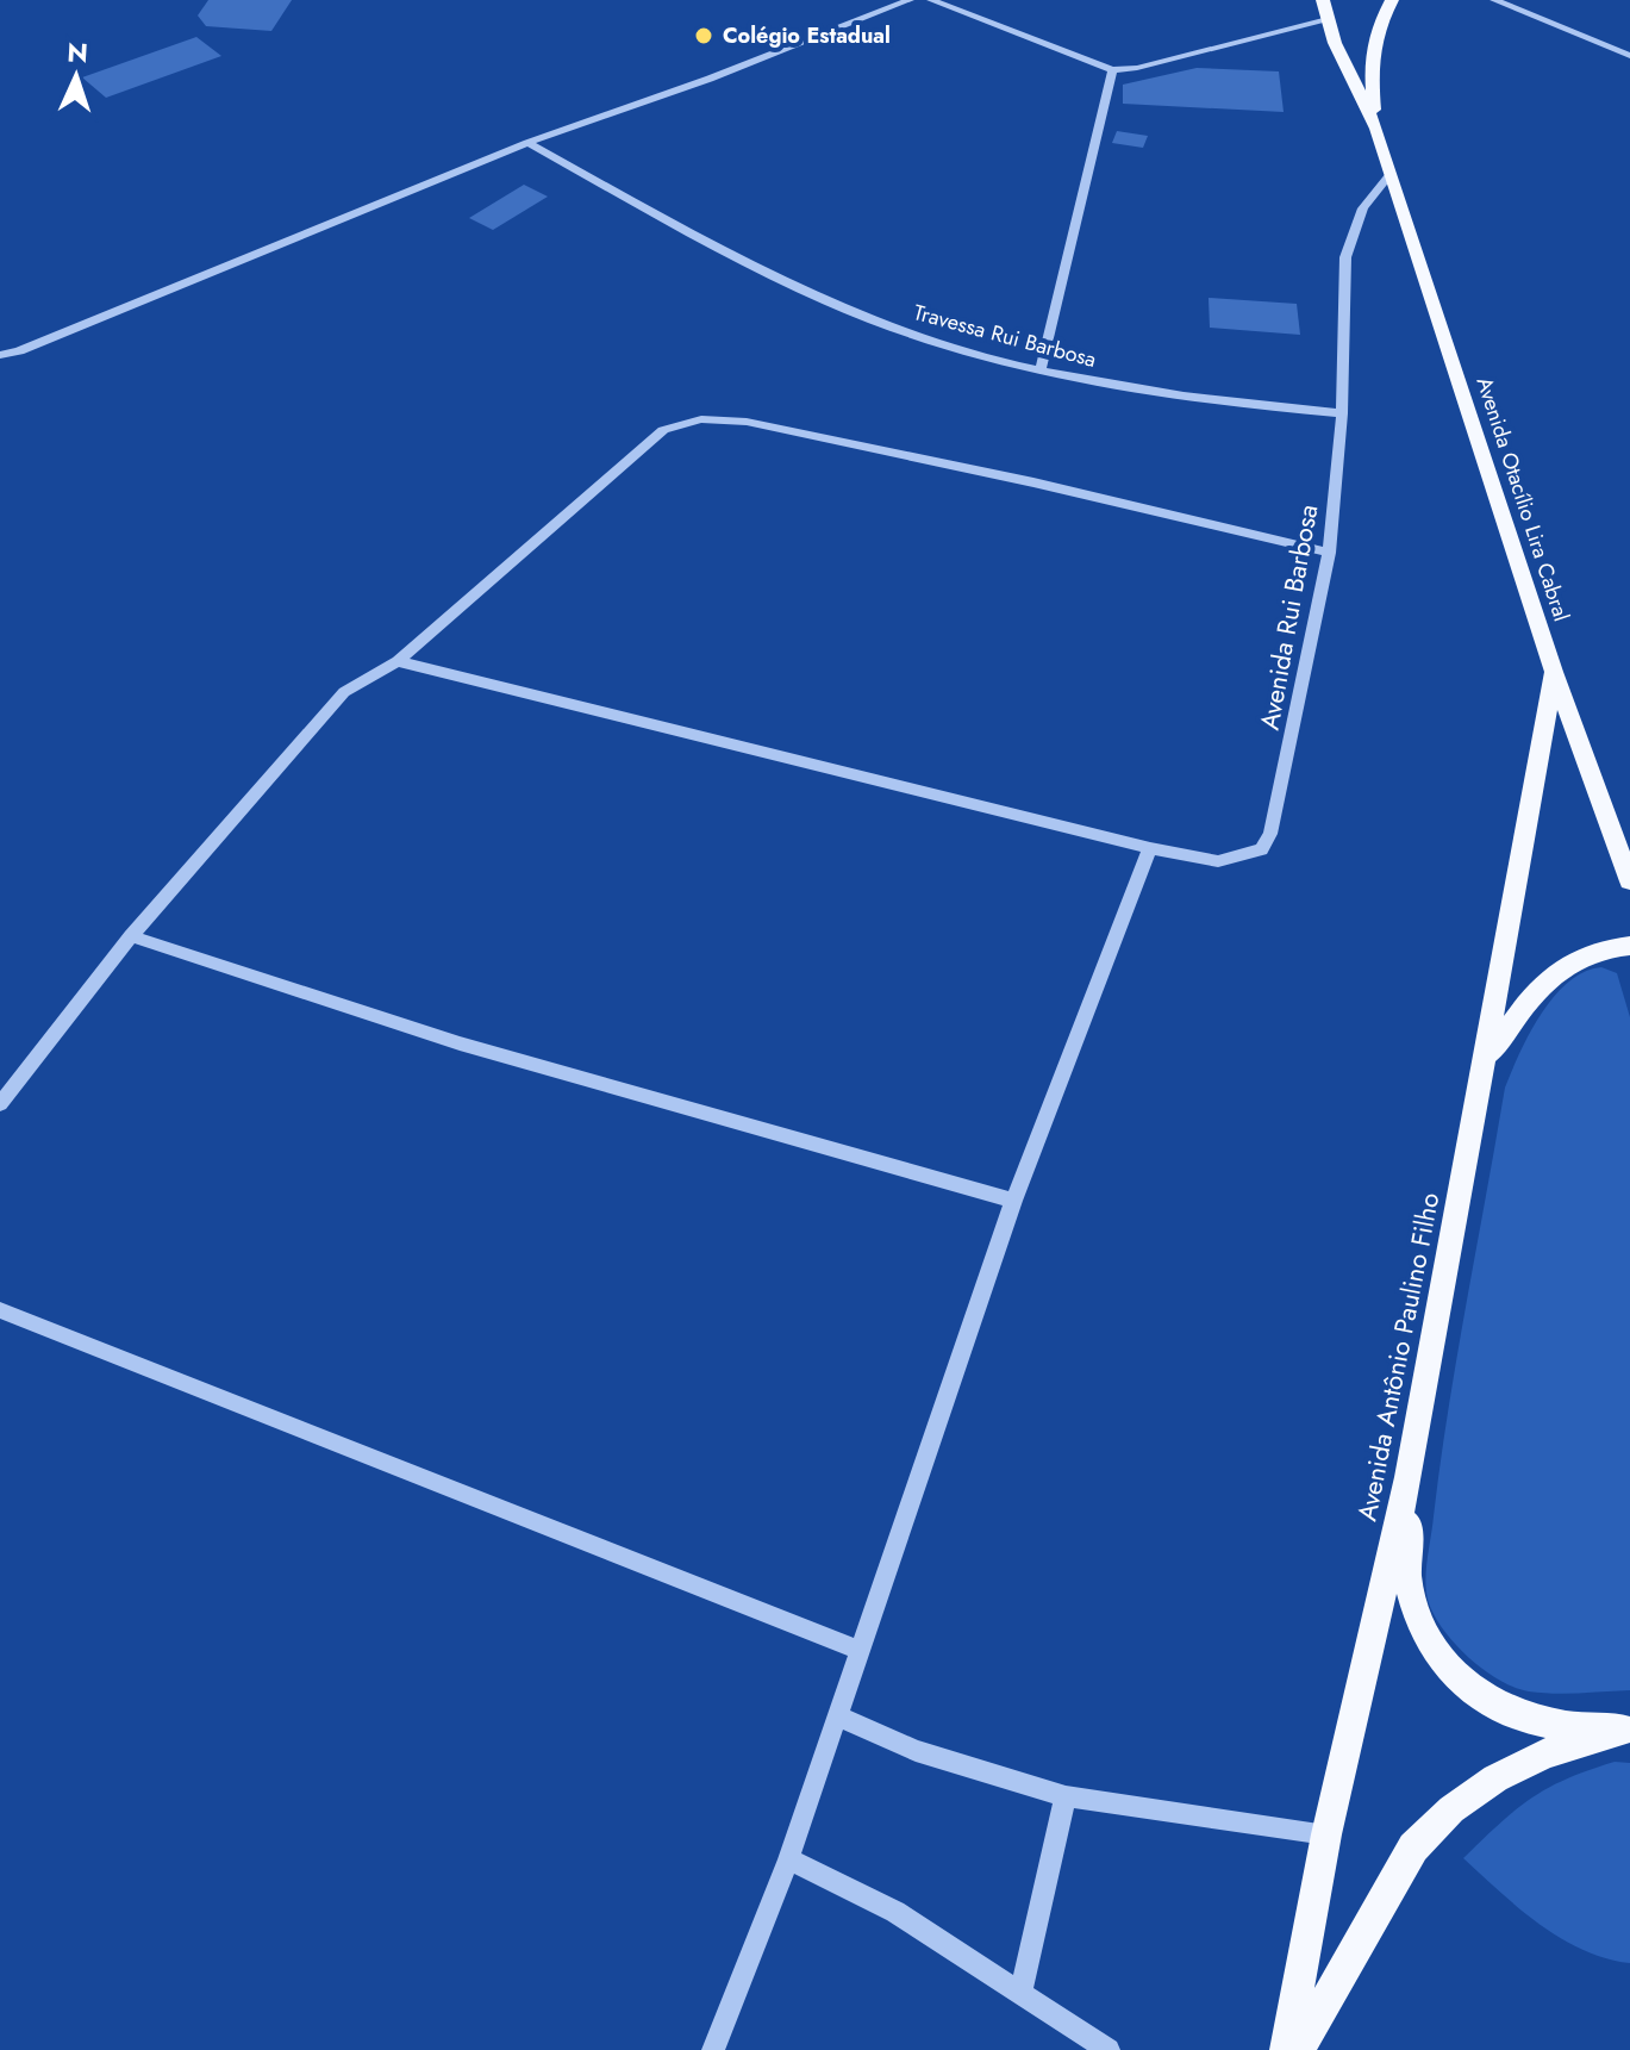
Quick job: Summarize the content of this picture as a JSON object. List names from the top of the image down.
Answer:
{
  "streets": {
    "main road": ["Avenida Otacílio Lira Cabral", "Avenida Antônio Paulino Filho"],
    "street": ["Travessa Rui Barbosa", "Avenida Rui Barbosa"]
  },
  "crossings": [
    ["Travessa Rui Barbosa", "Avenida Rui Barbosa"],
    ["Avenida Otacílio Lira Cabral", "Avenida Rui Barbosa"],
    ["Avenida Otacílio Lira Cabral", "Avenida Antônio Paulino Filho"]
  ],
  "places": ["Colégio Estadual"],
  "north": "top"
}
